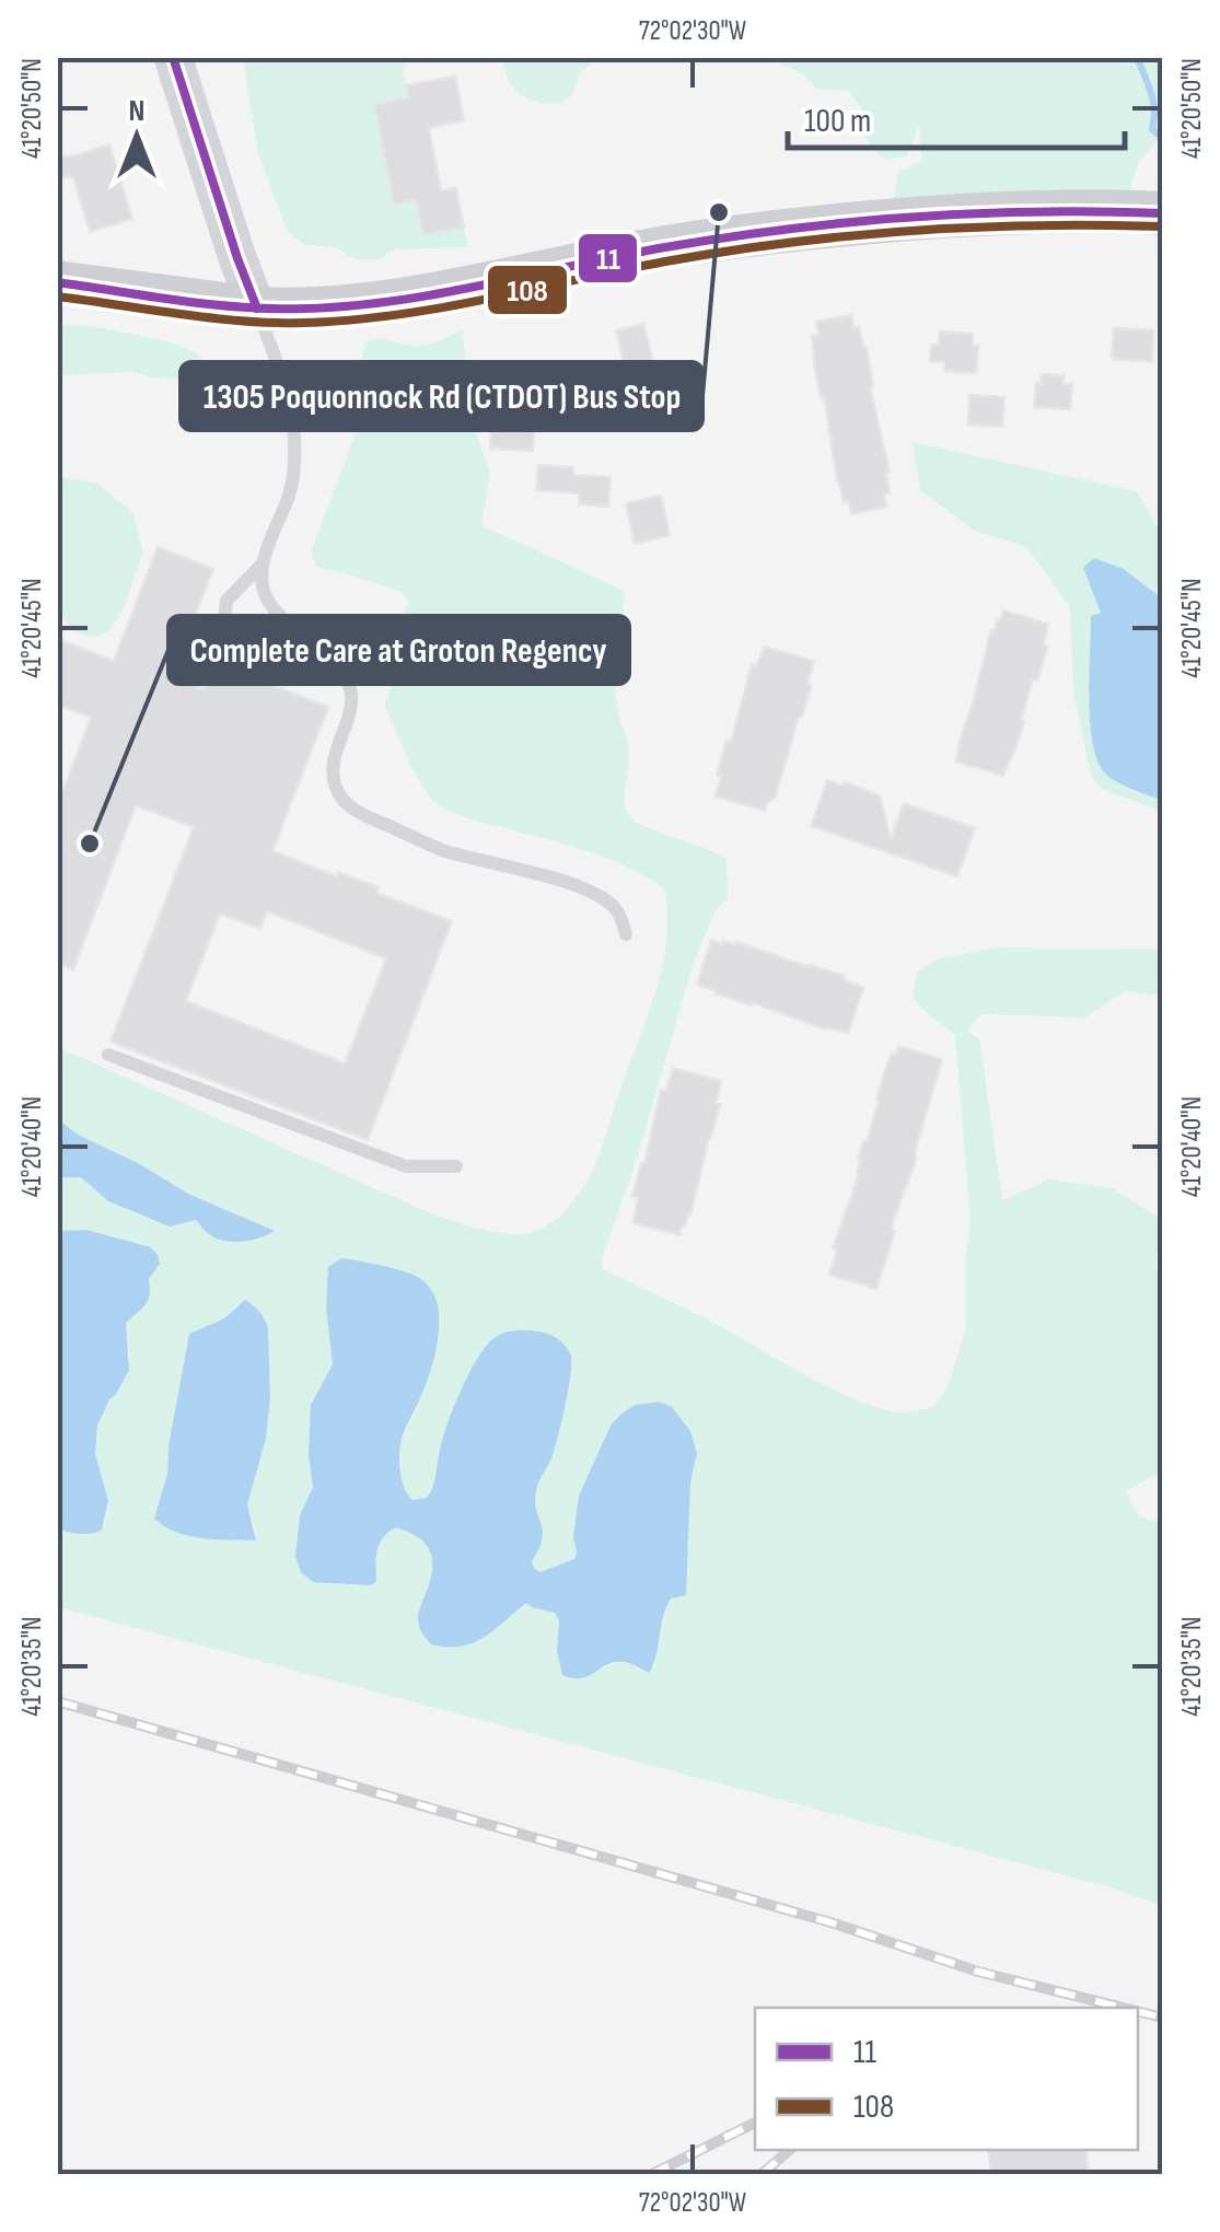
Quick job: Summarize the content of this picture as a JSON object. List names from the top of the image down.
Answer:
{
  "places": ["1305 Poquonnock Rd (CTDOT) Bus Stop", "Complete Care at Groton Regency"],
  "lines": ["transit line 11", "transit line 108"],
  "legend": ["11", "108"],
  "scale_bar": "100 m",
  "north": "top",
  "coordinates": [
    "72°02'30\"W",
    "41°20'50\"N",
    "41°20'45\"N",
    "41°20'40\"N",
    "41°20'35\"N"
  ]
}
